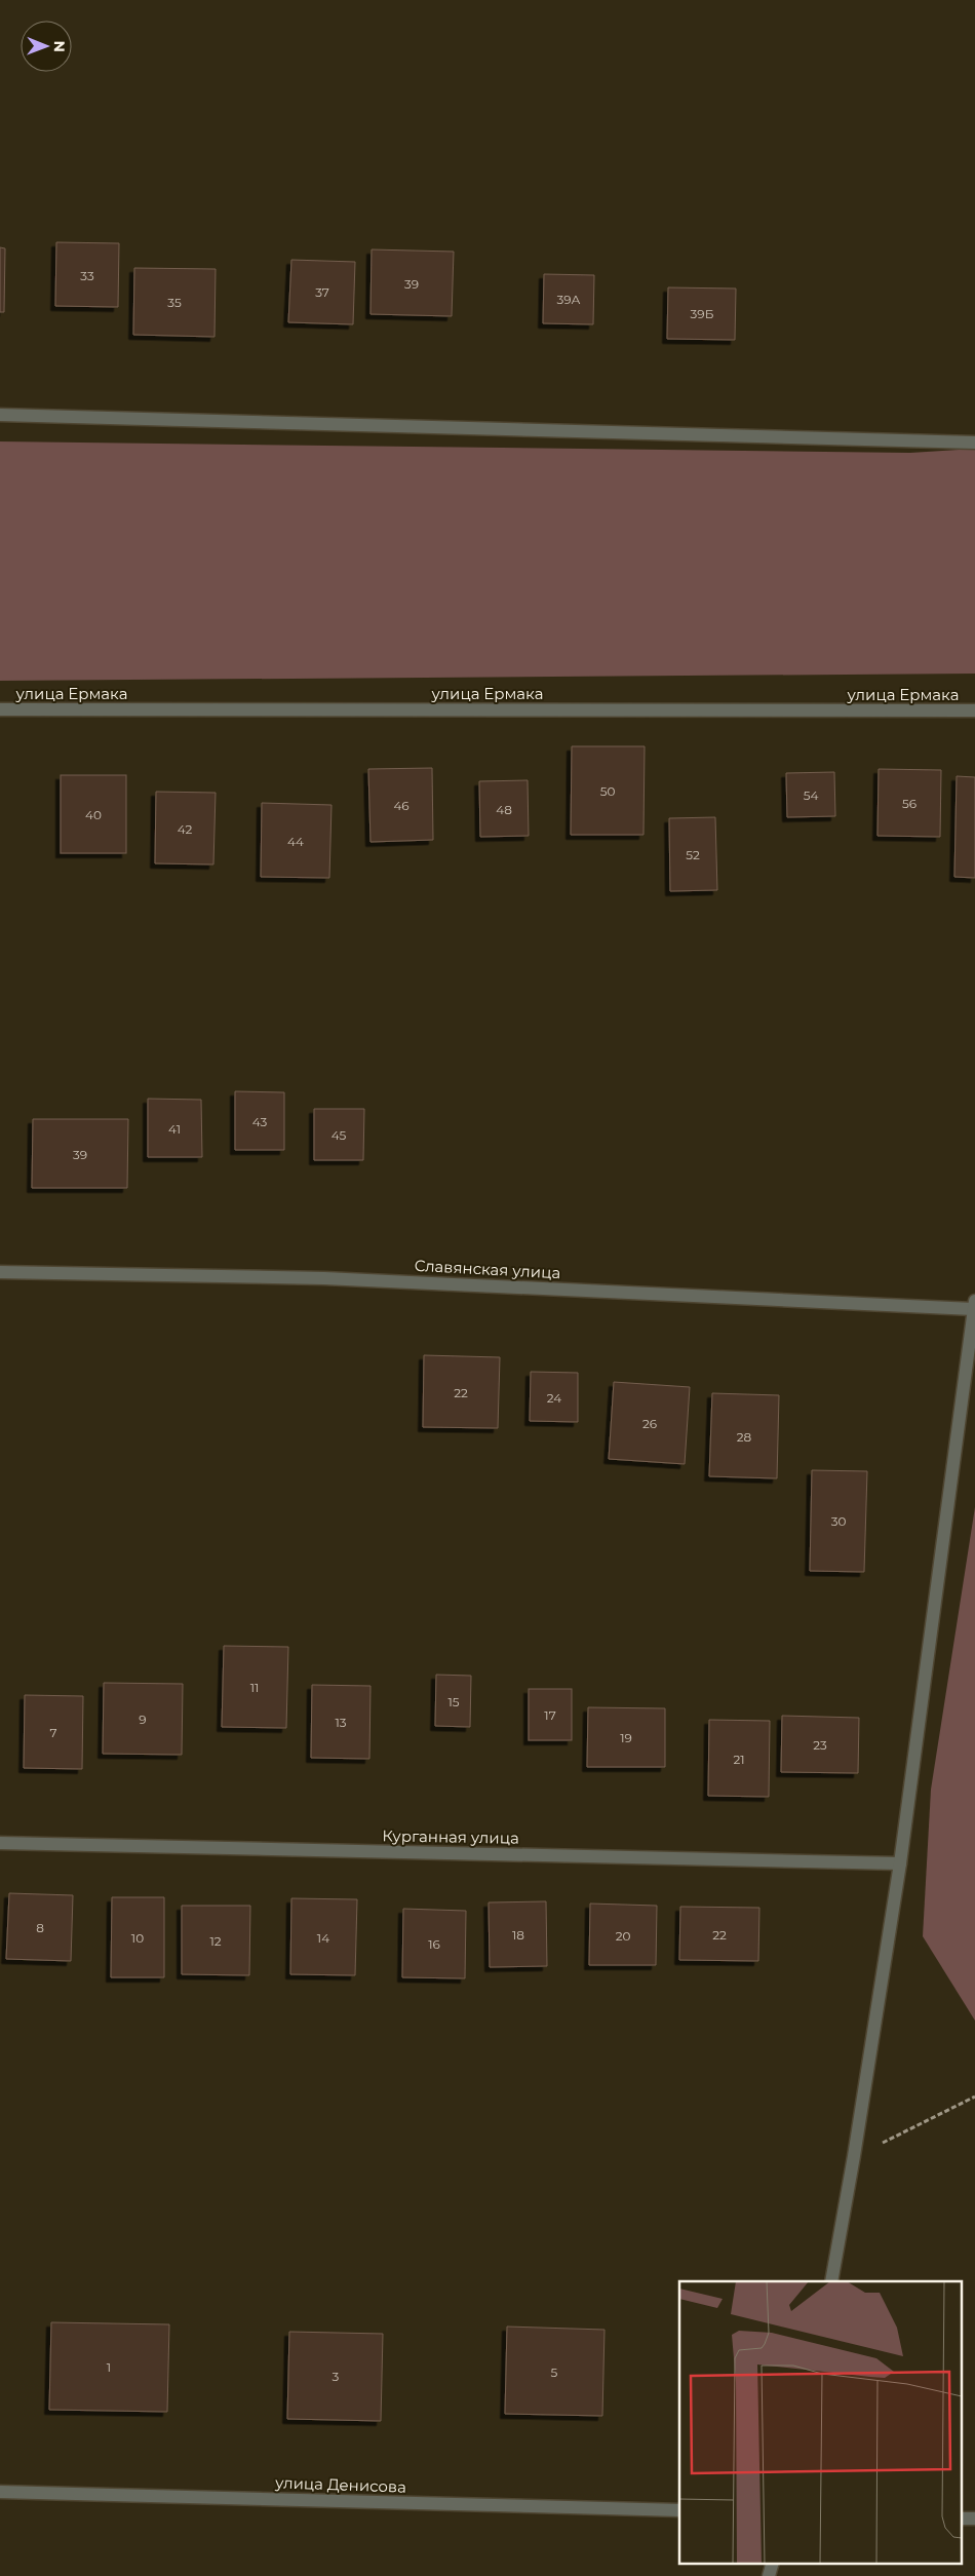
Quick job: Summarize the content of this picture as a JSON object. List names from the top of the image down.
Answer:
{
  "streets": {
    "street": [
      "улица Ермака",
      "Славянская улица",
      "Курганная улица",
      "улица Денисова"
    ]
  },
  "house_numbers": [
    "33",
    "39",
    "37",
    "39А",
    "35",
    "39Б",
    "50",
    "54",
    "56",
    "46",
    "48",
    "40",
    "42",
    "44",
    "52",
    "43",
    "41",
    "45",
    "39",
    "22",
    "24",
    "26",
    "28",
    "30",
    "11",
    "15",
    "17",
    "9",
    "13",
    "7",
    "19",
    "23",
    "21",
    "8",
    "18",
    "22",
    "20",
    "10",
    "14",
    "12",
    "16",
    "1",
    "5",
    "3"
  ],
  "north": "right"
}
